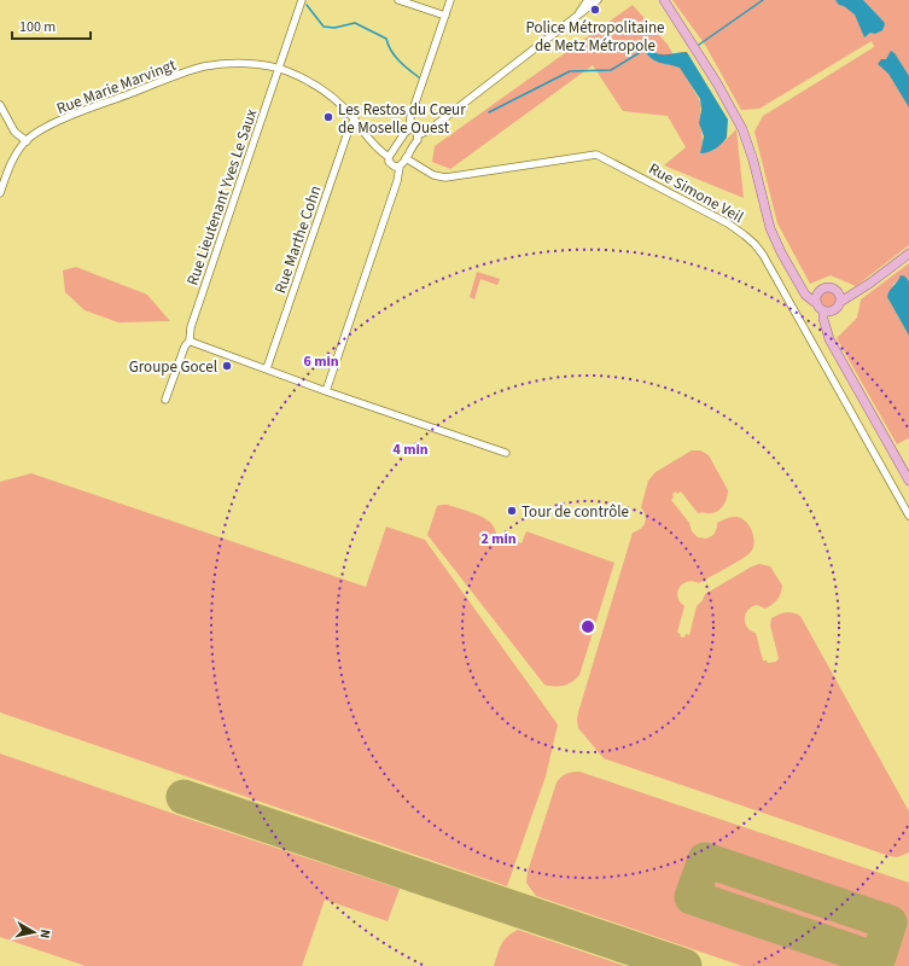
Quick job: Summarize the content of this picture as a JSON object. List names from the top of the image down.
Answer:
{
  "streets": {
    "street": [
      "Rue Marie Marvingt",
      "Rue Simone Veil",
      "Rue Lieutenant Yves Le Saux",
      "Rue Marthe Cohn"
    ]
  },
  "crossings": [
    ["Rue Marie Marvingt", "Rue Lieutenant Yves Le Saux"],
    ["Rue Marie Marvingt", "Rue Marthe Cohn"]
  ],
  "places": [
    "Police Métropolitaine de Metz Métropole",
    "Les Restos du Cœur de Moselle Ouest",
    "Groupe Gocel",
    "Tour de contrôle"
  ],
  "scale_bar": "100 m",
  "north": "right",
  "rings": ["6 min", "4 min", "2 min"]
}
